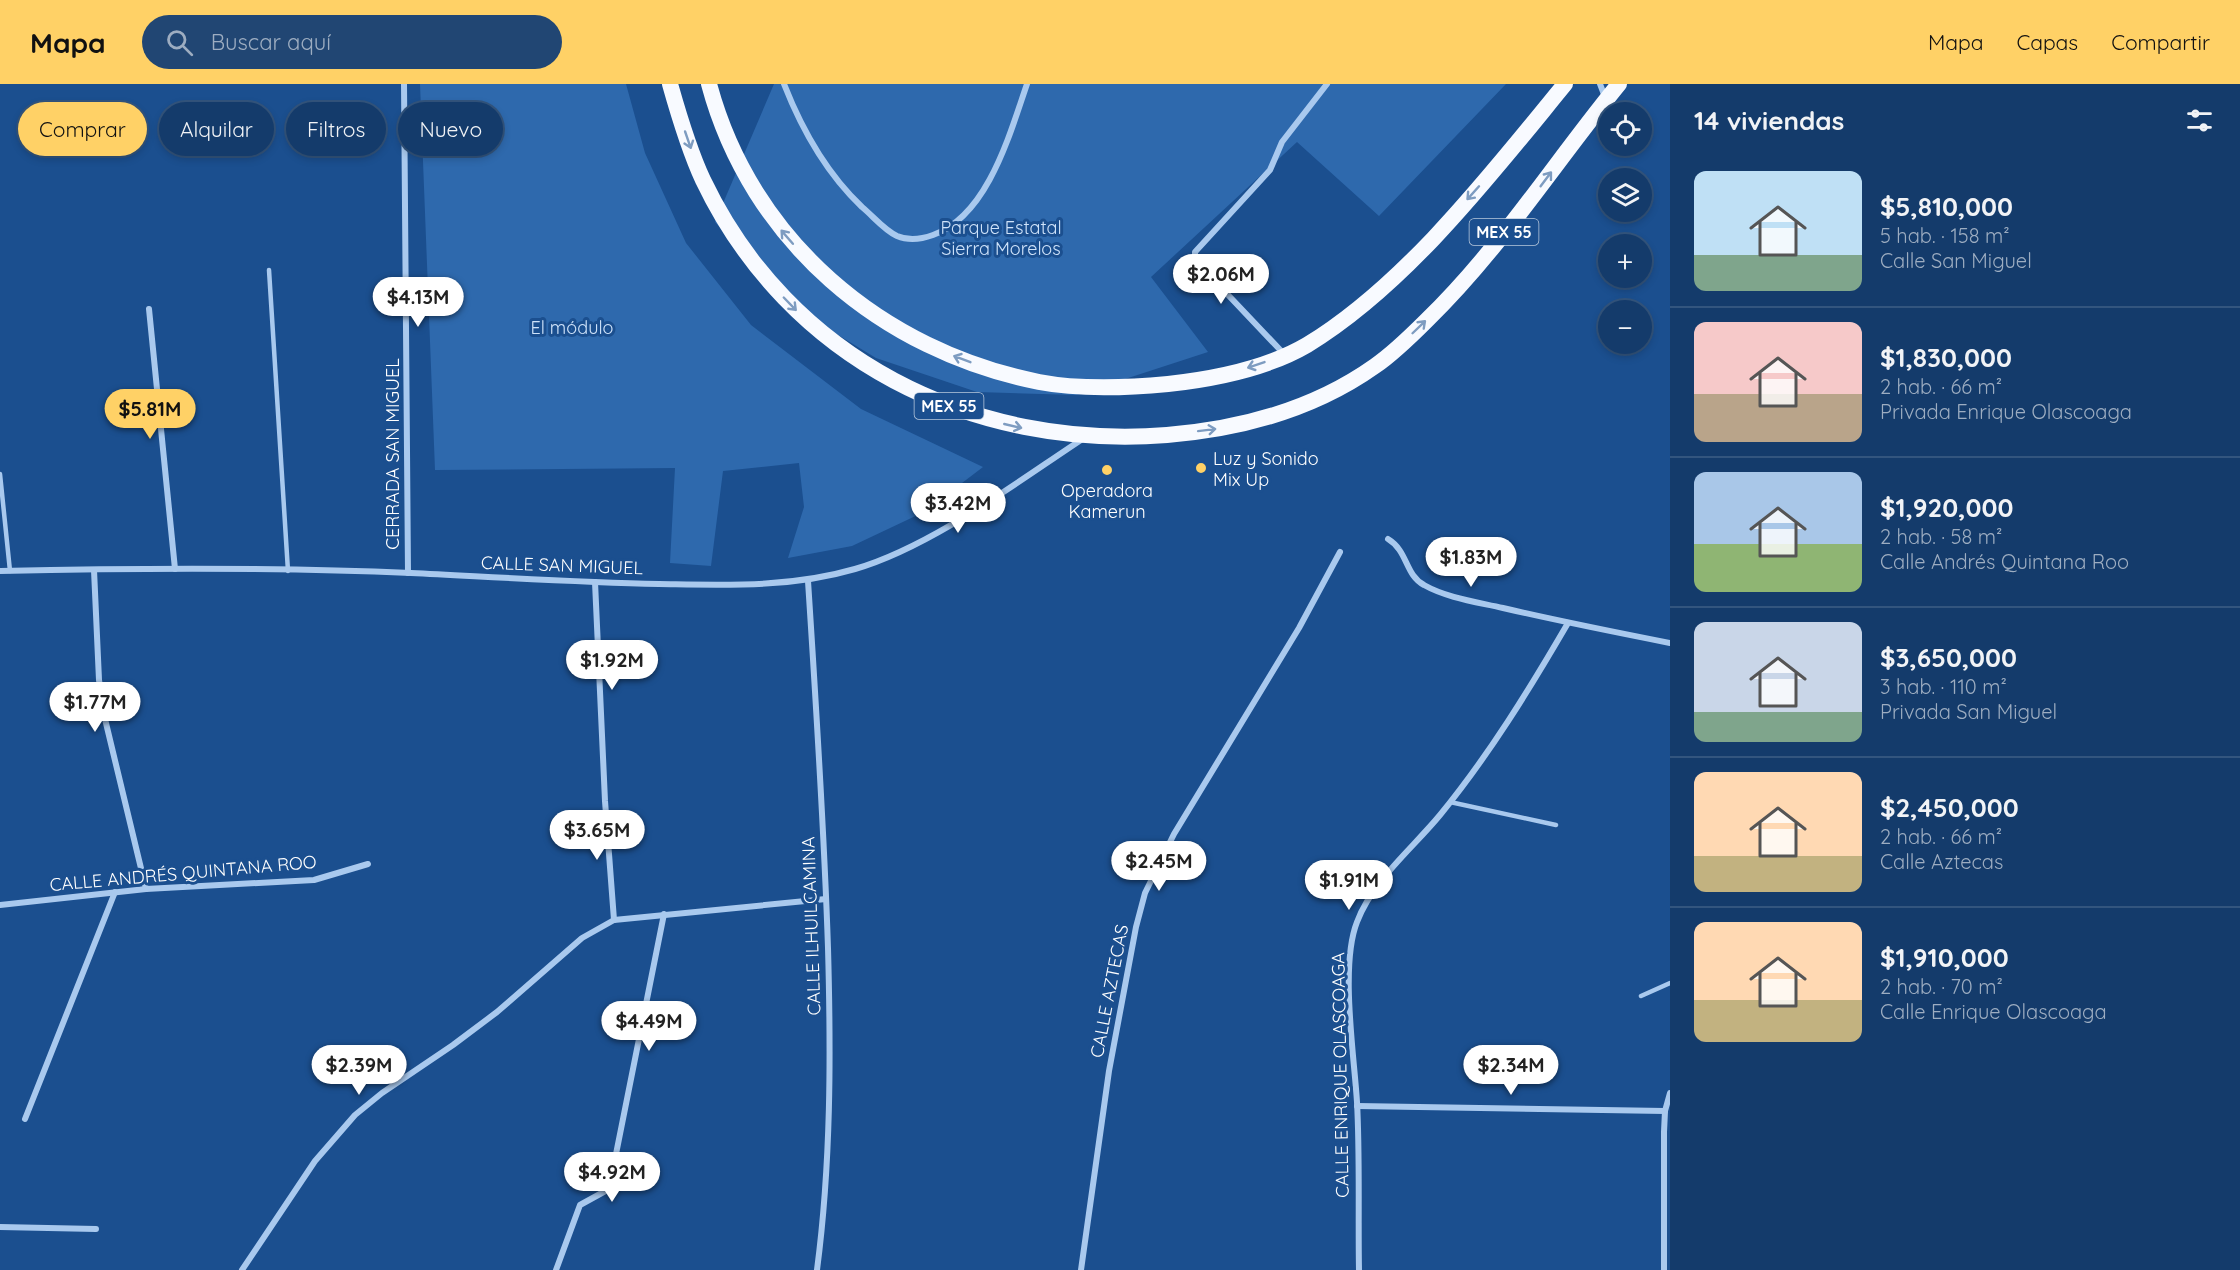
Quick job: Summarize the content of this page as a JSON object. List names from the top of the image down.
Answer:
{
  "streets": {
    "highway": ["MEX 55"],
    "street": [
      "CERRADA SAN MIGUEL",
      "CALLE SAN MIGUEL",
      "CALLE ANDRÉS QUINTANA ROO",
      "CALLE ILHUILCAMINA",
      "CALLE AZTECAS",
      "CALLE ENRIQUE OLASCOAGA"
    ]
  },
  "crossings": [
    ["MEX 55", "CALLE SAN MIGUEL"],
    ["CERRADA SAN MIGUEL", "CALLE SAN MIGUEL"],
    ["CALLE SAN MIGUEL", "CALLE ILHUILCAMINA"]
  ],
  "parks": ["Parque Estatal Sierra Morelos", "El módulo"],
  "places": ["Luz y Sonido Mix Up", "Operadora Kamerun"],
  "page": {
    "header": "Mapa",
    "search": "Buscar aquí",
    "nav": ["Mapa", "Capas", "Compartir"],
    "heading": "14 viviendas",
    "map_buttons": ["+", "−"],
    "chip": [
      "Comprar",
      "Alquilar",
      "Filtros",
      "Nuevo"
    ],
    "list": [
      {
        "name": "$5,810,000",
        "note": "5 hab. · 158 m² · Calle San Miguel"
      },
      {
        "name": "$1,830,000",
        "note": "2 hab. · 66 m² · Privada Enrique Olascoaga"
      },
      {
        "name": "$1,920,000",
        "note": "2 hab. · 58 m² · Calle Andrés Quintana Roo"
      },
      {
        "name": "$3,650,000",
        "note": "3 hab. · 110 m² · Privada San Miguel"
      },
      {
        "name": "$2,450,000",
        "note": "2 hab. · 66 m² · Calle Aztecas"
      },
      {
        "name": "$1,910,000",
        "note": "2 hab. · 70 m² · Calle Enrique Olascoaga"
      }
    ],
    "price": [
      "$2.06M",
      "$4.13M",
      "$5.81M",
      "$3.42M",
      "$1.83M",
      "$1.92M",
      "$1.77M",
      "$3.65M",
      "$2.45M",
      "$1.91M",
      "$4.49M",
      "$2.39M",
      "$2.34M",
      "$4.92M"
    ]
  }
}
